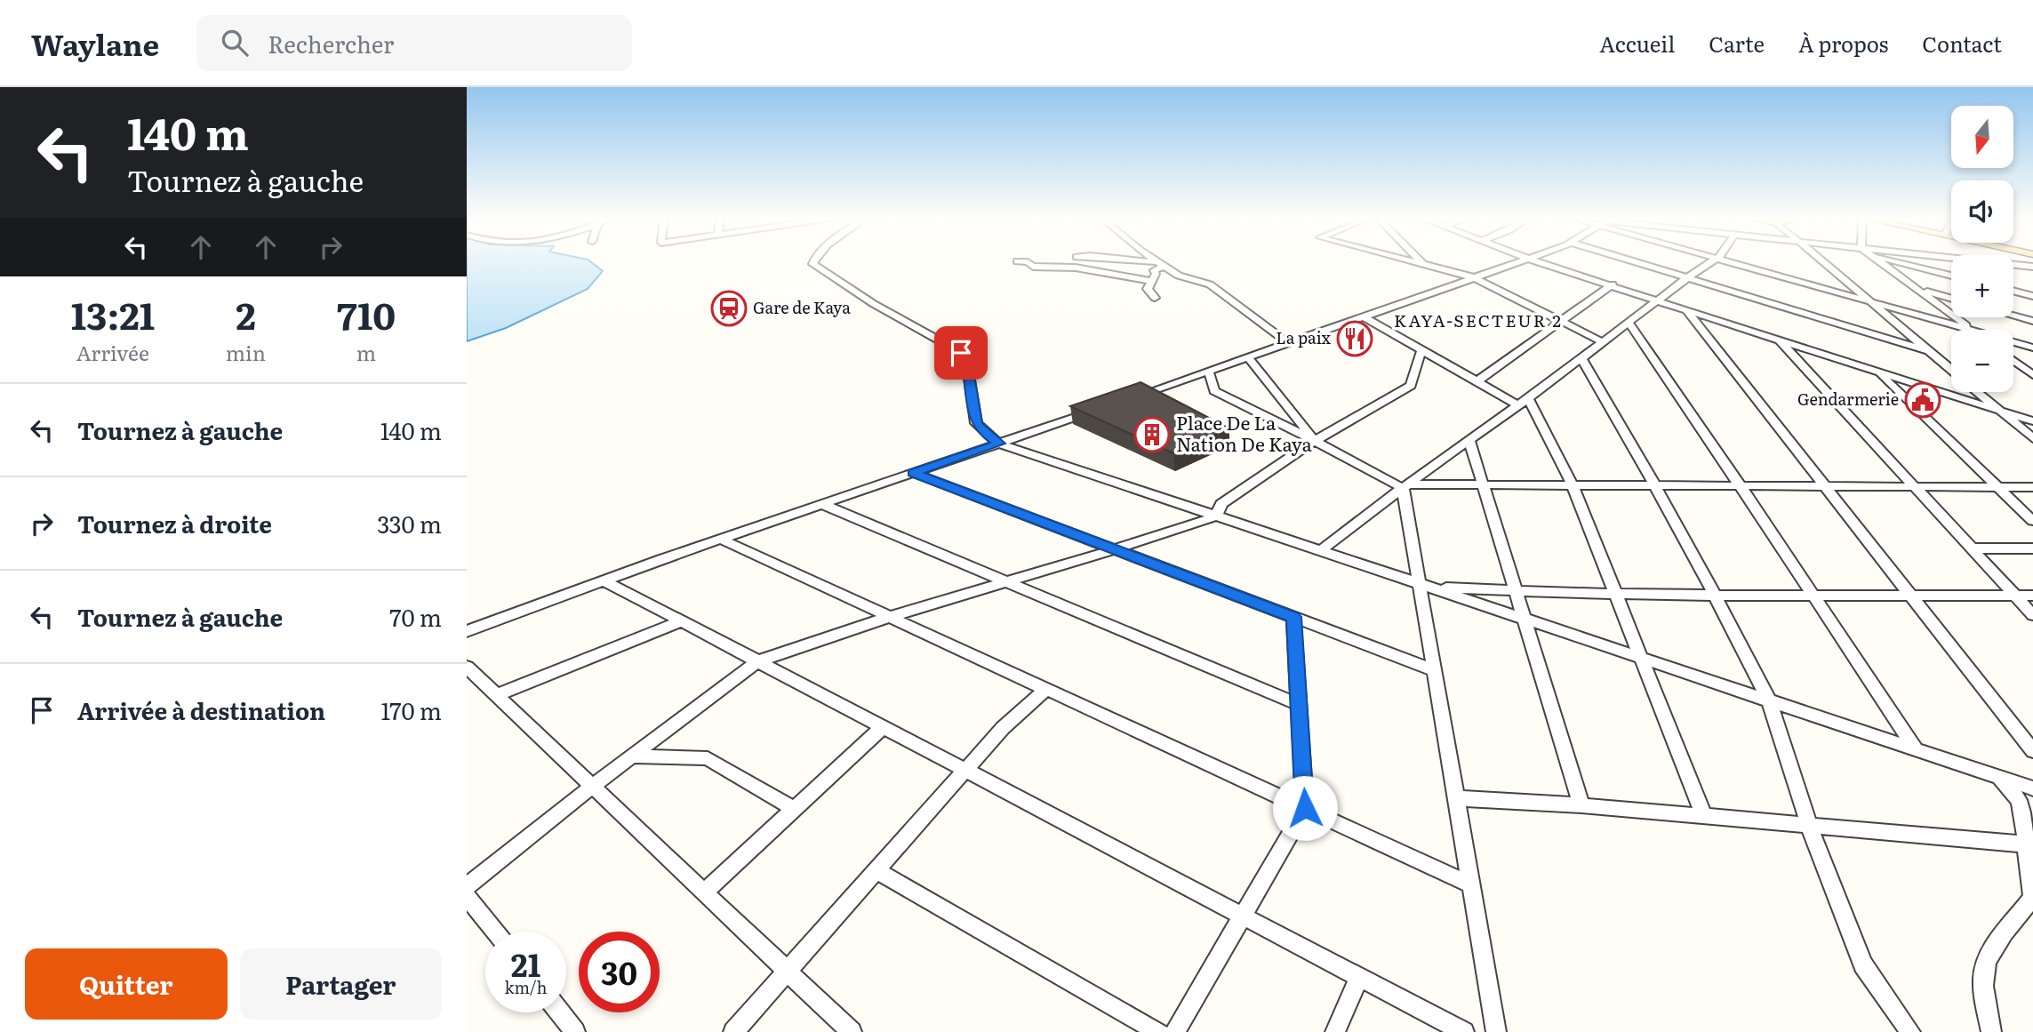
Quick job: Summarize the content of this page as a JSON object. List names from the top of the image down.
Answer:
{
  "districts": ["KAYA-SECTEUR 2"],
  "places": {
    "station": ["Gare de Kaya"],
    "restaurant": ["La paix"],
    "public building": ["Gendarmerie"],
    "building": ["Place De La Nation De Kaya"]
  },
  "north": "bottom",
  "page": {
    "header": "Waylane",
    "search": "Rechercher",
    "nav": [
      "Accueil",
      "Carte",
      "À propos",
      "Contact"
    ],
    "turn": ["140 m", "Tournez à gauche"],
    "map_buttons": ["+", "−"],
    "eta": [
      "13:21",
      "Arrivée",
      "2",
      "min",
      "710",
      "m"
    ],
    "list": [
      {
        "name": "Tournez à gauche",
        "value": "140 m"
      },
      {
        "name": "Tournez à droite",
        "value": "330 m"
      },
      {
        "name": "Tournez à gauche",
        "value": "70 m"
      },
      {
        "name": "Arrivée à destination",
        "value": "170 m"
      }
    ],
    "speed": "21 km/h",
    "limit": "30",
    "buttons": ["Quitter", "Partager"]
  }
}
